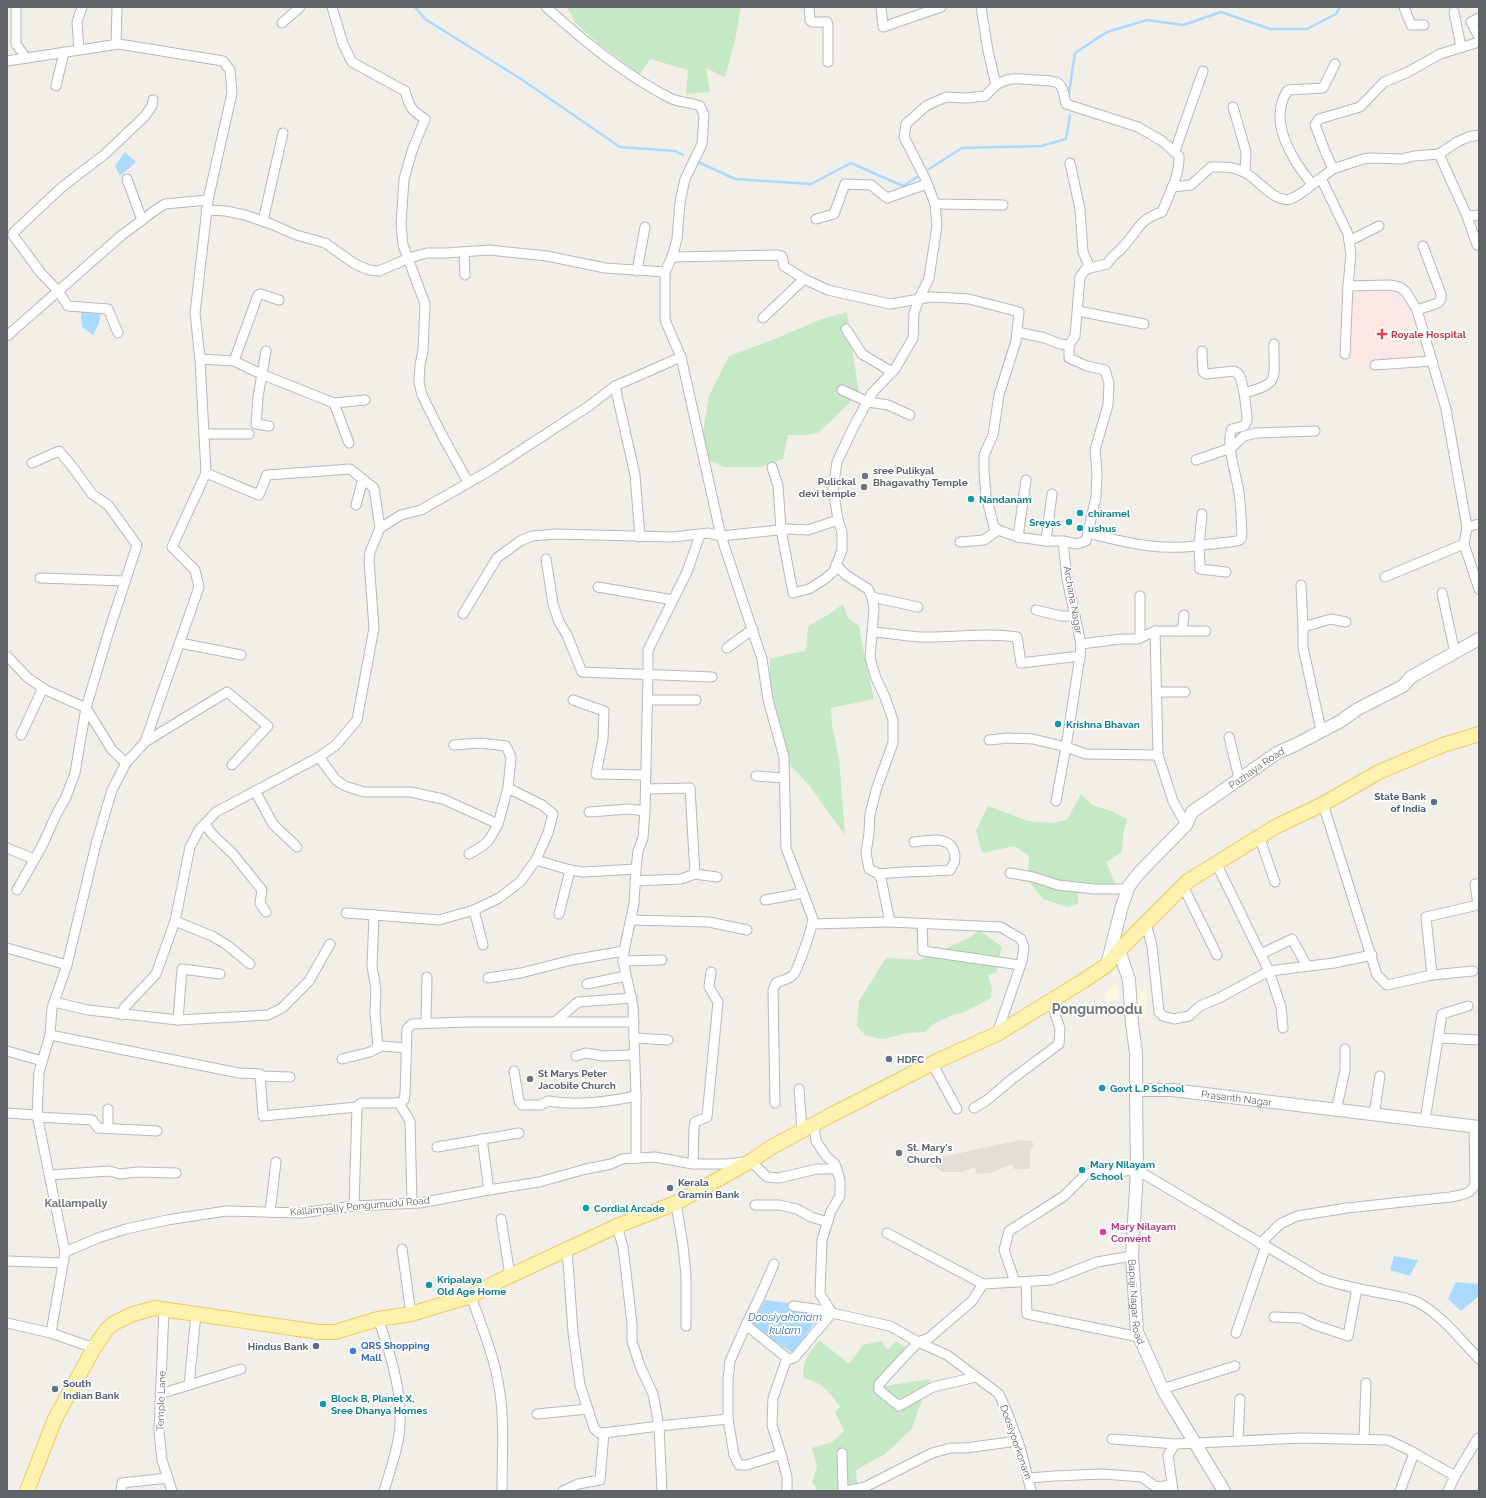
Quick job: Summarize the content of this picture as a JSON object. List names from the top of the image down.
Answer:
{
  "streets": {
    "street": [
      "Archana Nagar",
      "Pazhaya Road",
      "Prasanth Nagar",
      "Kallampally Pongumudu Road",
      "Bapuji Nagar Road",
      "Temple Lane",
      "Doosiyoorkonam"
    ]
  },
  "crossings": [
    ["Prasanth Nagar", "Bapuji Nagar Road"]
  ],
  "districts": ["Pongumoodu", "Kallampally"],
  "water": ["Doosiyakonam kulam"],
  "places": {
    "health": ["Royale Hospital"],
    "other": [
      "sree Pulikyal Bhagavathy Temple",
      "Pulickal devi temple",
      "Nandanam",
      "chiramel",
      "Sreyas",
      "ushus",
      "Krishna Bhavan",
      "State Bank of India",
      "HDFC",
      "St Marys Peter Jacobite Church",
      "Govt L.P School",
      "St. Mary's Church",
      "Mary Nilayam School",
      "Kerala Gramin Bank",
      "Cordial Arcade",
      "Mary Nilayam Convent",
      "Kripalaya Old Age Home",
      "Hindus Bank",
      "QRS Shopping Mall",
      "South Indian Bank",
      "Block B, Planet X, Sree Dhanya Homes"
    ]
  }
}
